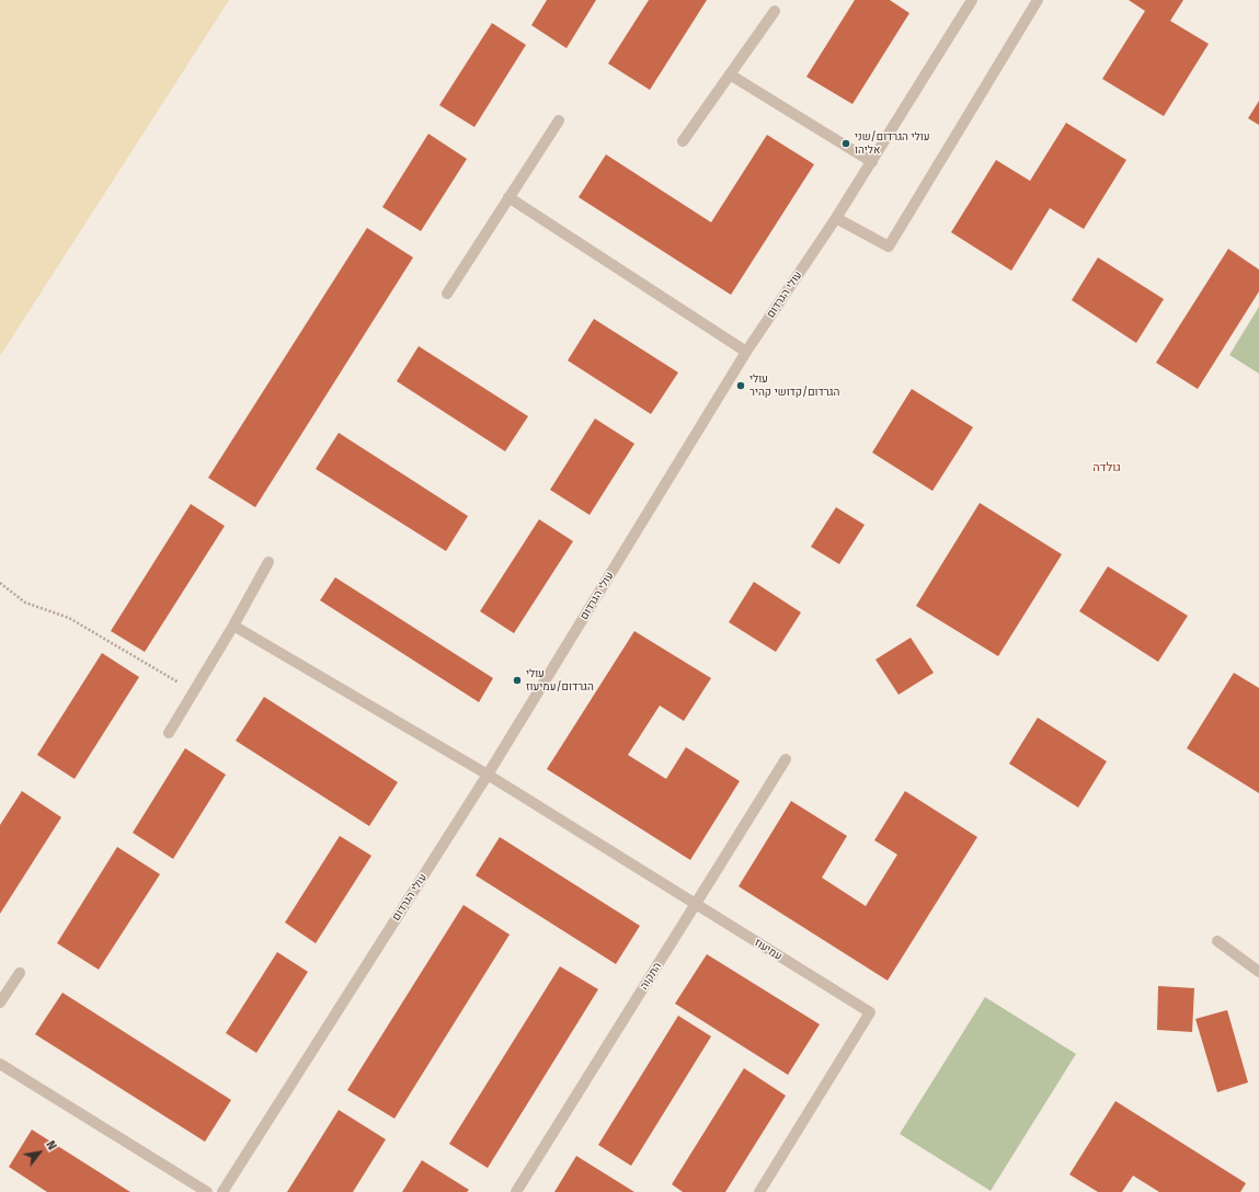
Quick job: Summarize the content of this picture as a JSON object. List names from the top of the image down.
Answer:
{
  "streets": {
    "street": ["עולי הגרדום", "עמיעוז", "התקוה"]
  },
  "crossings": [
    ["עולי הגרדום", "עמיעוז"],
    ["עמיעוז", "התקוה"]
  ],
  "districts": ["גולדה"],
  "places": ["עולי הגרדום/שני אליהו", "עולי הגרדום/קדושי קהיר", "עולי הגרדום/עמיעוז"],
  "north": "top right"
}
